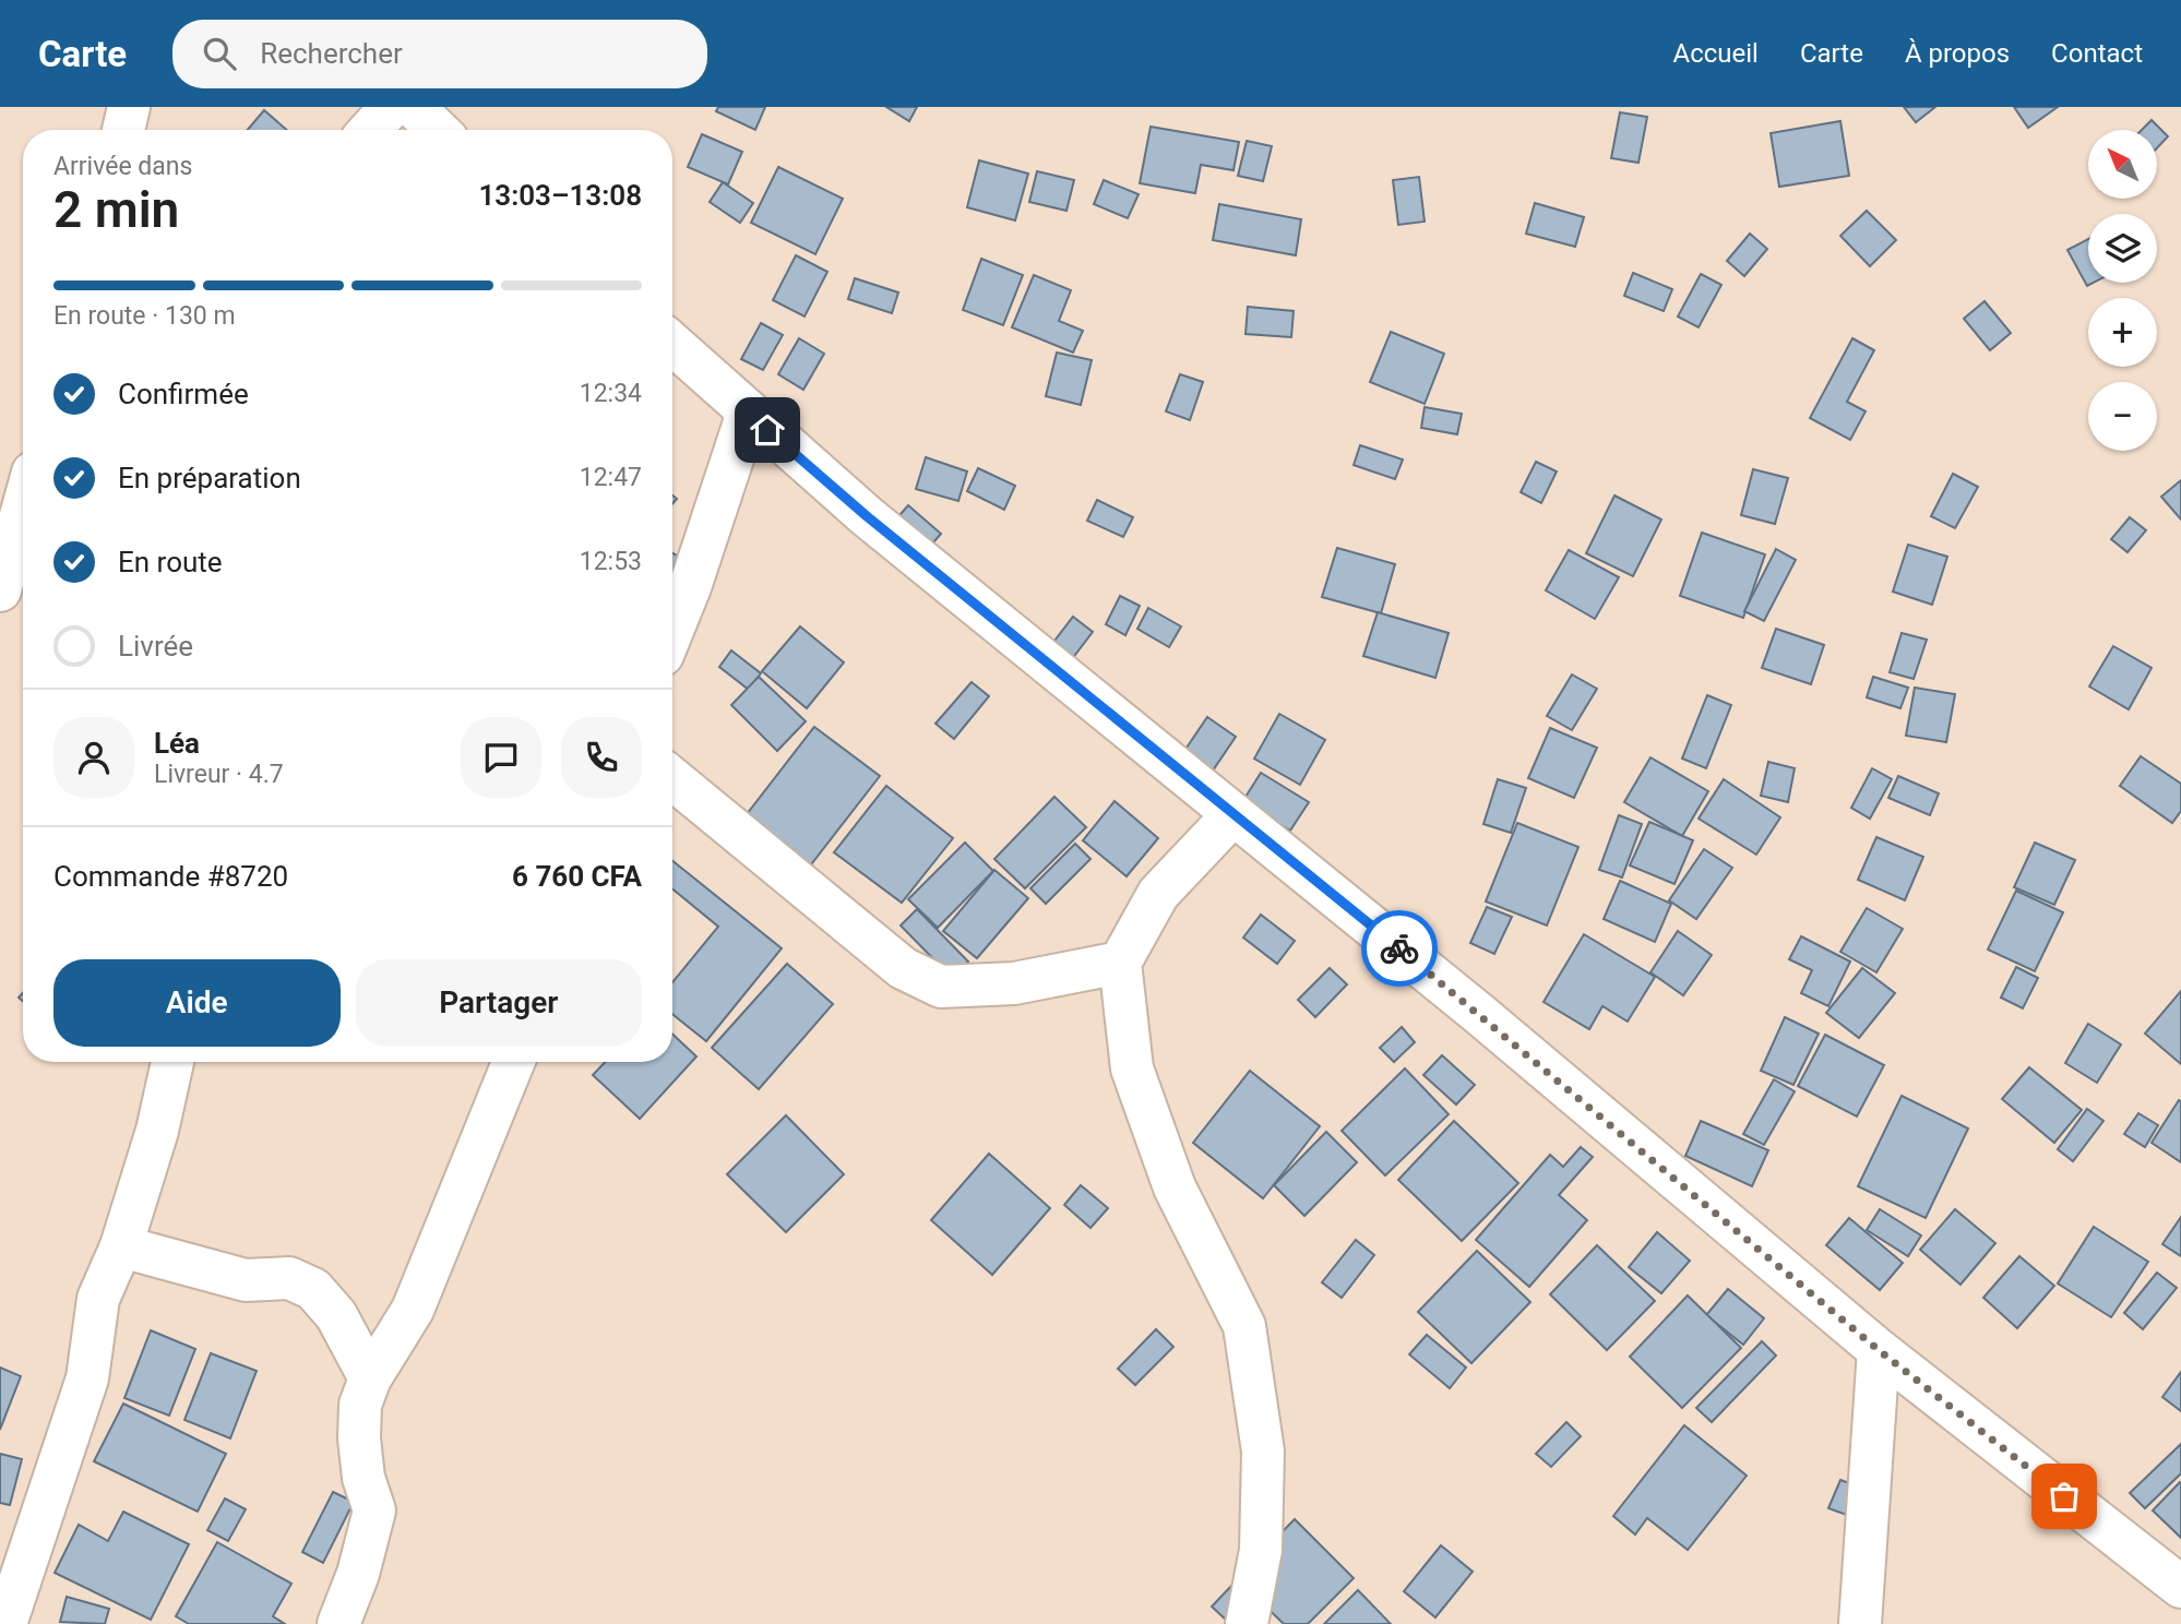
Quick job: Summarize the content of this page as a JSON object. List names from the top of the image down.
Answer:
{
  "north": "top left",
  "page": {
    "header": "Carte",
    "search": "Rechercher",
    "nav": [
      "Accueil",
      "Carte",
      "À propos",
      "Contact"
    ],
    "map_buttons": ["+", "−"],
    "heading": ["2 min", "Arrivée dans", "13:03–13:08"],
    "panel": [
      "Léa",
      "Livreur · 4.7",
      "Commande #8720",
      "6 760 CFA"
    ],
    "bar": "En route · 130 m",
    "list": [
      ["Confirmée", "12:34"],
      ["En préparation", "12:47"],
      ["En route", "12:53"],
      "Livrée"
    ],
    "buttons": ["Aide", "Partager"]
  }
}
